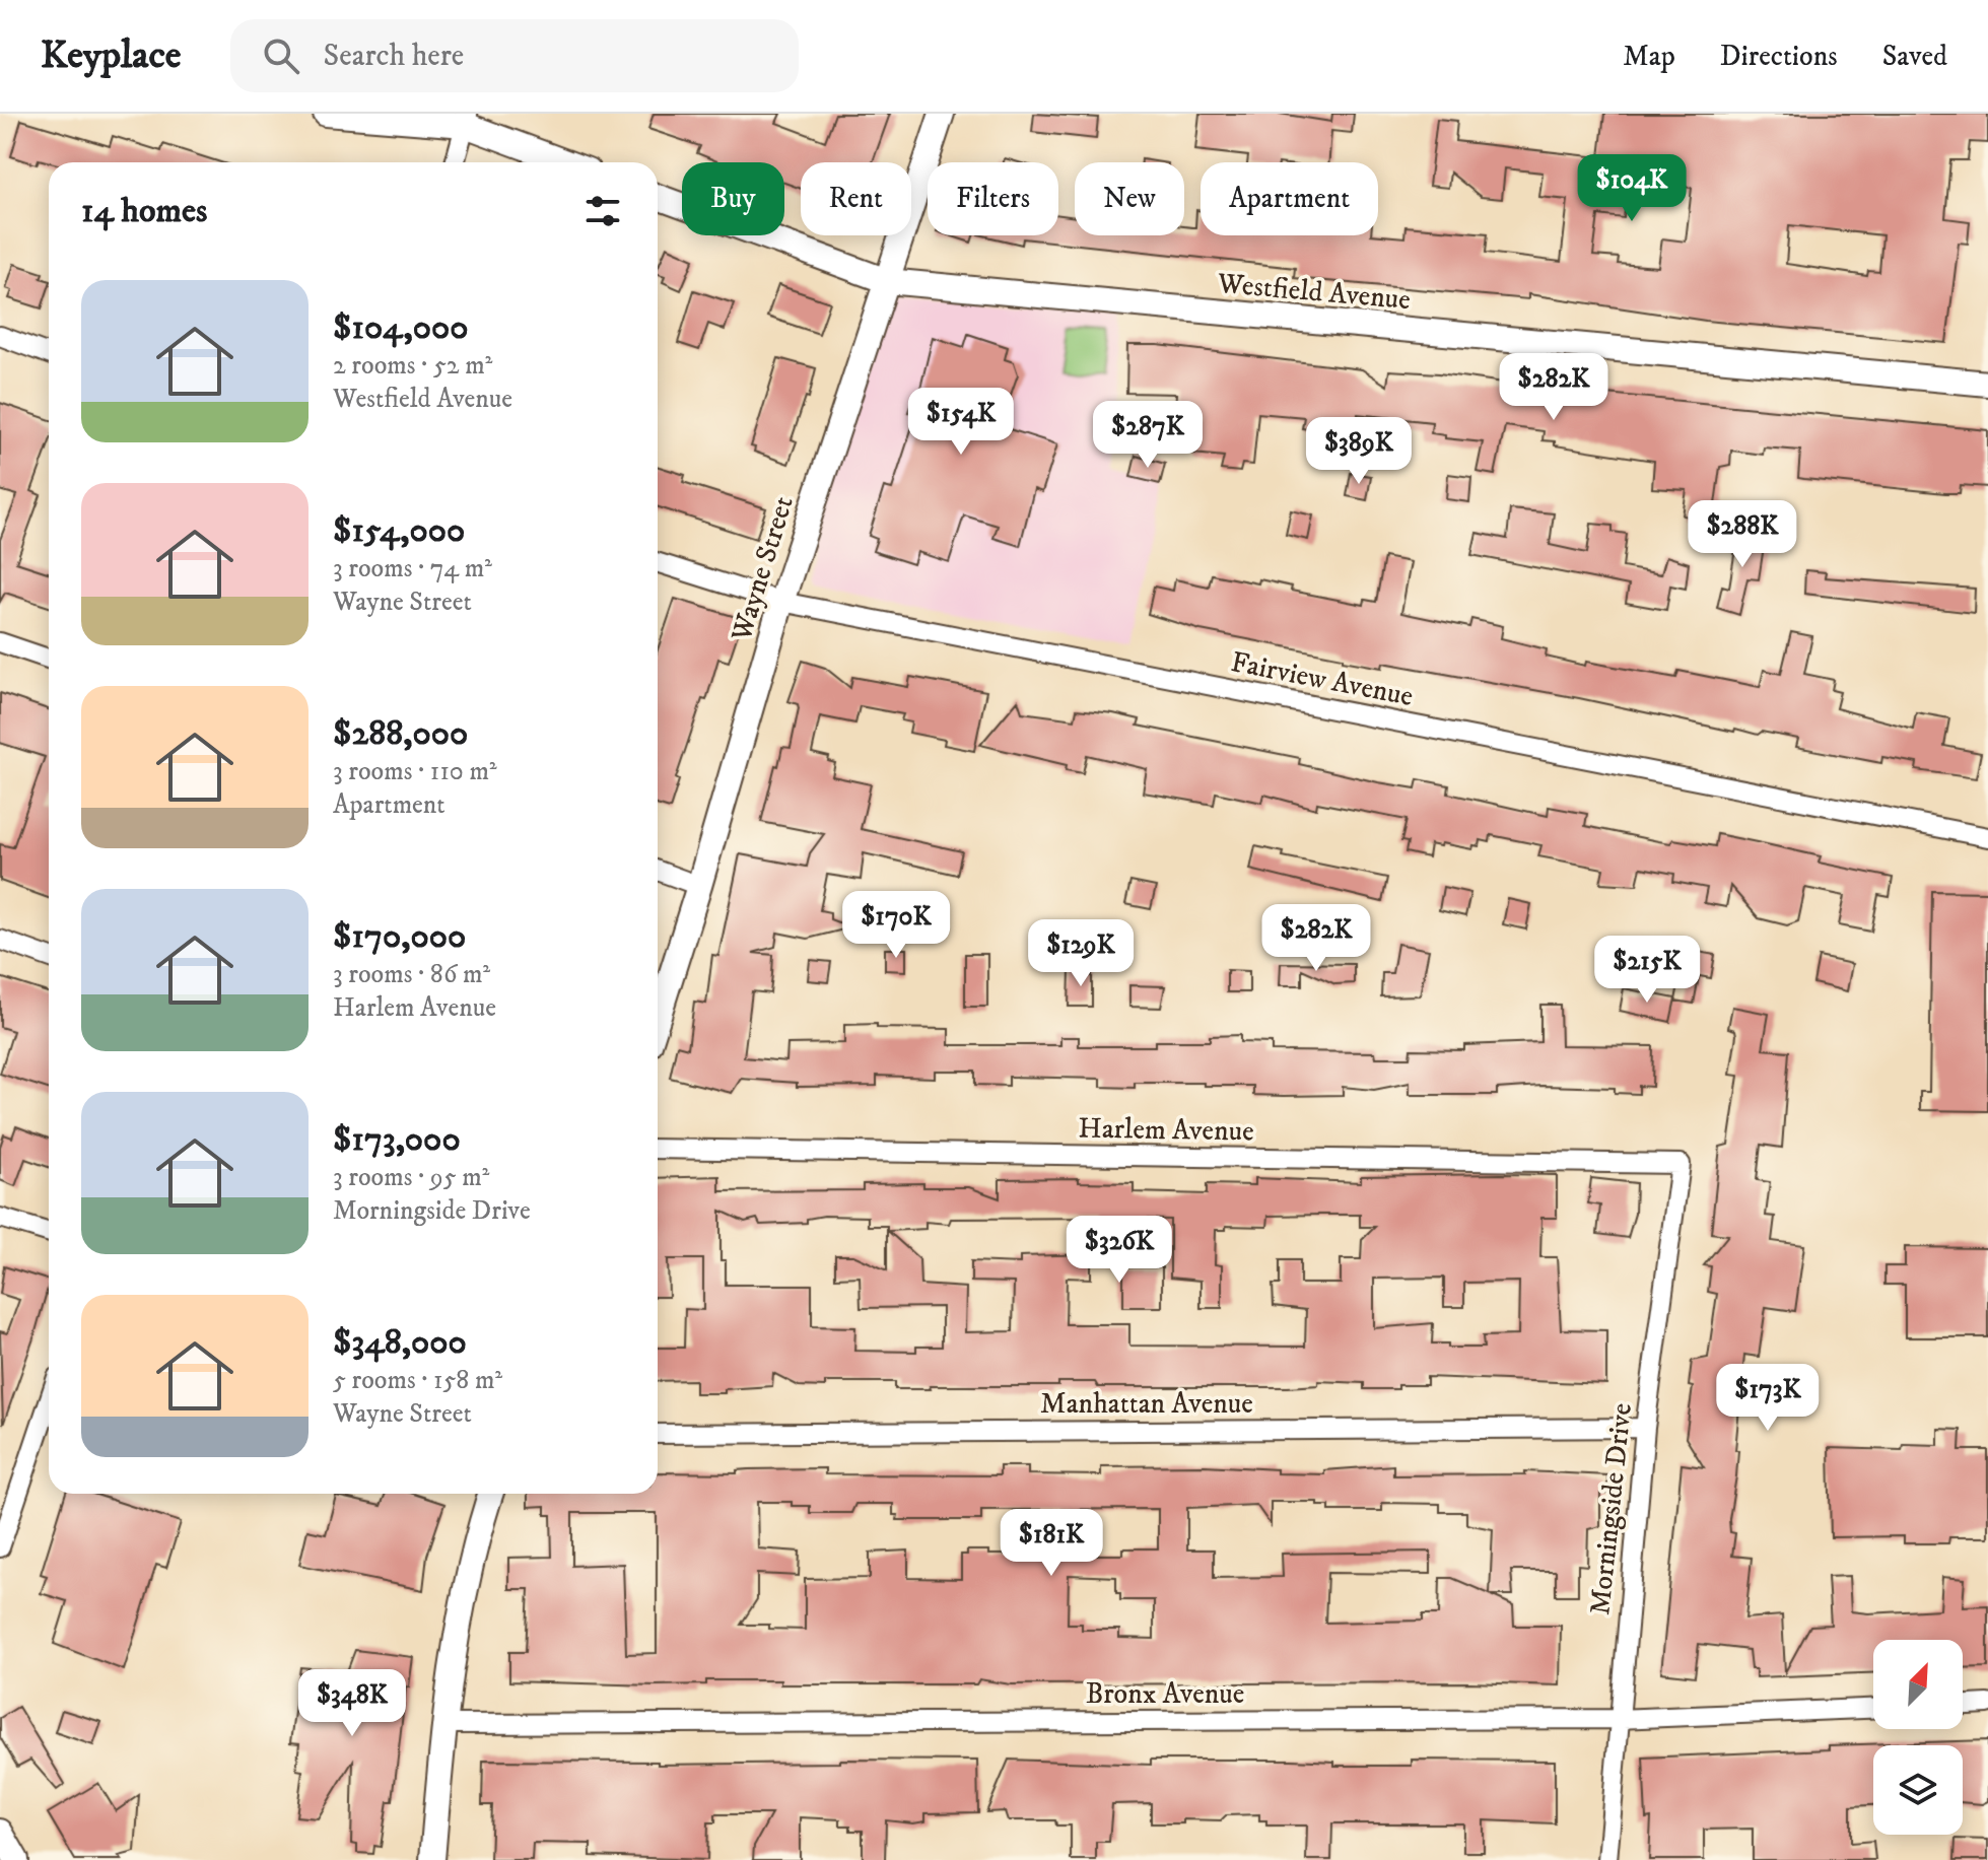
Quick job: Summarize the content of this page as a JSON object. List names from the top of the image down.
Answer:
{
  "streets": {
    "street": [
      "Westfield Avenue",
      "Wayne Street",
      "Fairview Avenue",
      "Harlem Avenue",
      "Manhattan Avenue",
      "Morningside Drive",
      "Bronx Avenue"
    ]
  },
  "crossings": [
    ["Westfield Avenue", "Wayne Street"],
    ["Wayne Street", "Fairview Avenue"],
    ["Harlem Avenue", "Morningside Drive"],
    ["Manhattan Avenue", "Morningside Drive"],
    ["Morningside Drive", "Bronx Avenue"]
  ],
  "north": "top right",
  "page": {
    "header": "Keyplace",
    "search": "Search here",
    "nav": ["Map", "Directions", "Saved"],
    "price": [
      "$104K",
      "$282K",
      "$154K",
      "$287K",
      "$389K",
      "$288K",
      "$170K",
      "$282K",
      "$129K",
      "$215K",
      "$326K",
      "$173K",
      "$181K",
      "$348K"
    ],
    "chip": [
      "Buy",
      "Rent",
      "Filters",
      "New",
      "Apartment"
    ],
    "heading": "14 homes",
    "list": [
      {
        "name": "$104,000",
        "note": "2 rooms · 52 m² · Westfield Avenue"
      },
      {
        "name": "$154,000",
        "note": "3 rooms · 74 m² · Wayne Street"
      },
      {
        "name": "$288,000",
        "note": "3 rooms · 110 m² · Apartment"
      },
      {
        "name": "$170,000",
        "note": "3 rooms · 86 m² · Harlem Avenue"
      },
      {
        "name": "$173,000",
        "note": "3 rooms · 95 m² · Morningside Drive"
      },
      {
        "name": "$348,000",
        "note": "5 rooms · 158 m² · Wayne Street"
      }
    ]
  }
}
